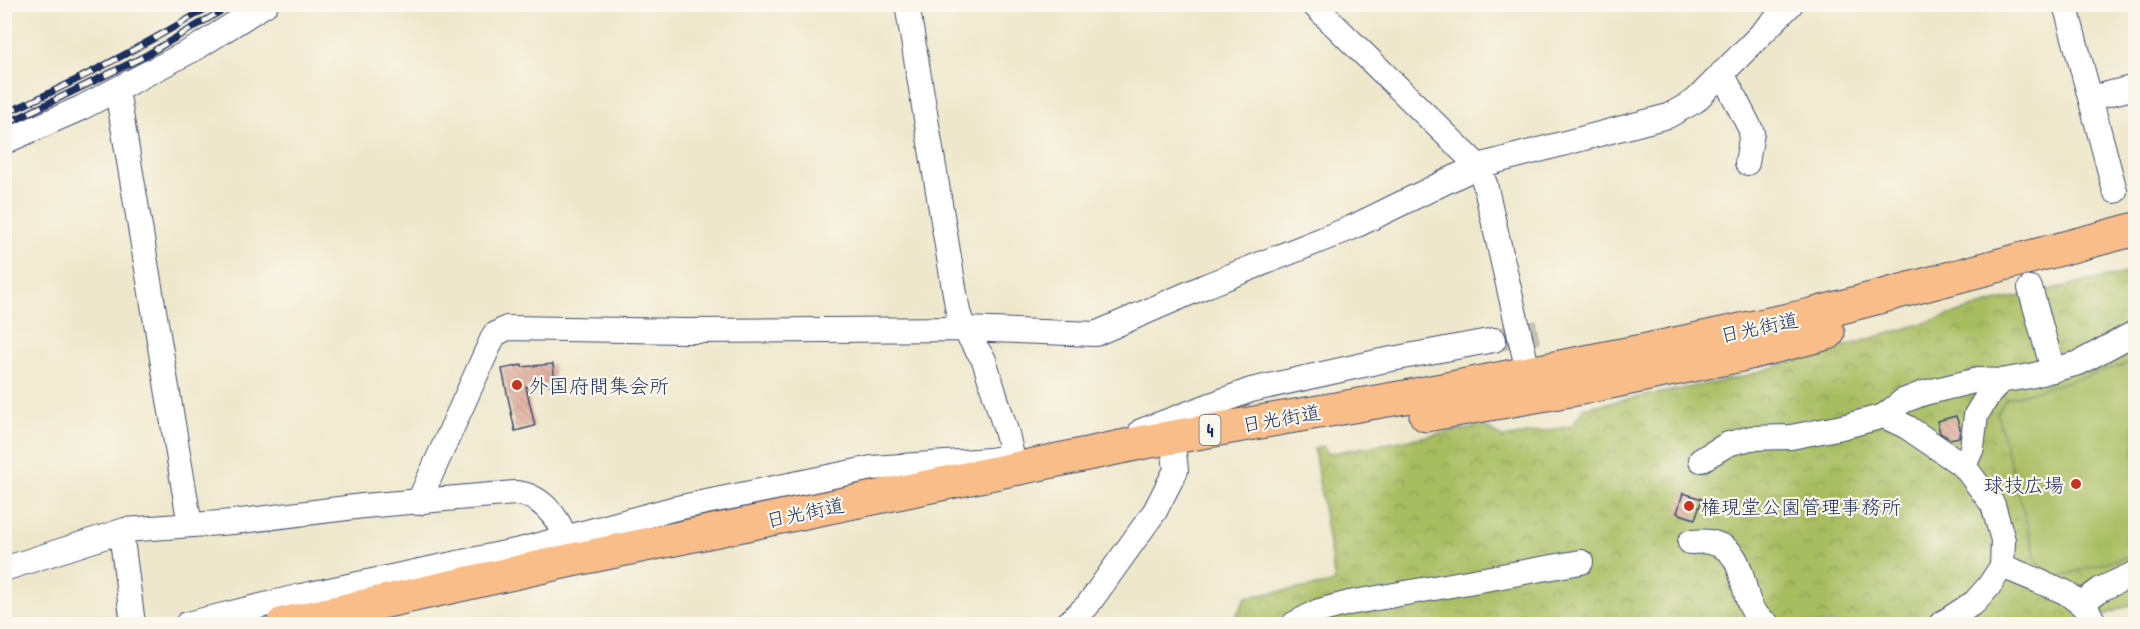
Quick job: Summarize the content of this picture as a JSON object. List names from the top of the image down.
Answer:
{
  "streets": {
    "highway": ["日光街道", "4"]
  },
  "places": ["外国府間集会所", "球技広場", "権現堂公園管理事務所"]
}
